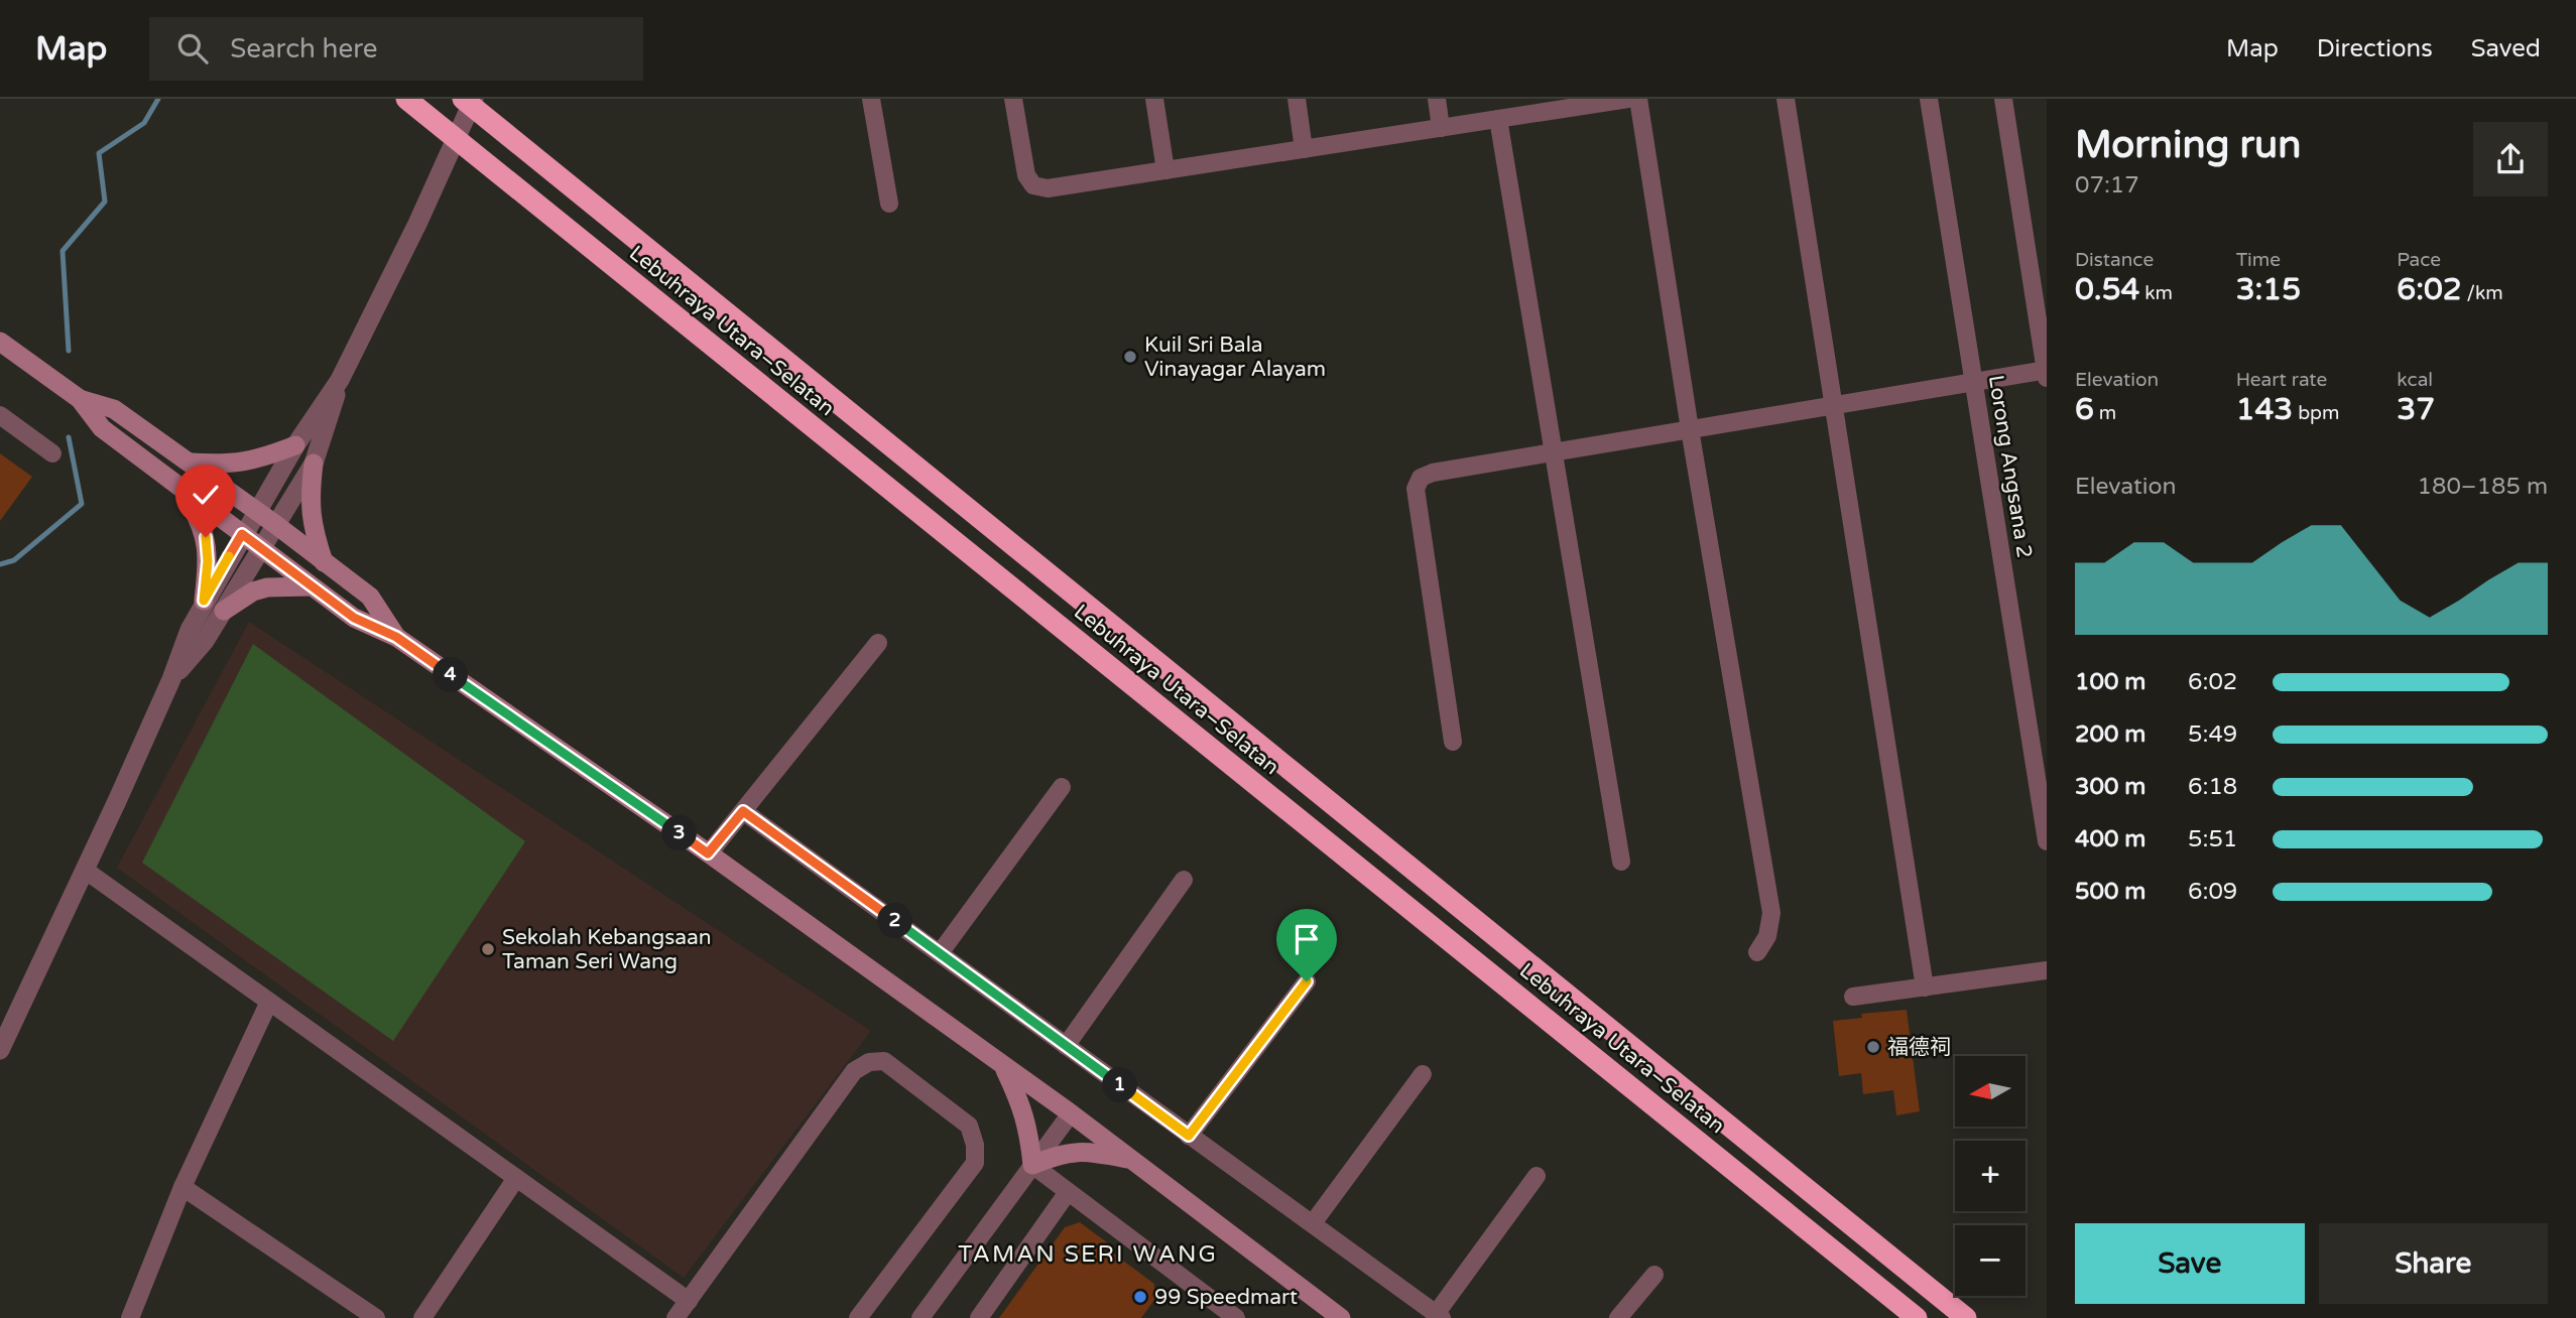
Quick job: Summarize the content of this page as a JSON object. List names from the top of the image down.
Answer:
{
  "streets": {
    "highway": ["Lebuhraya Utara–Selatan"],
    "street": ["Lorong Angsana 2"]
  },
  "districts": ["TAMAN SERI WANG"],
  "places": [
    "Kuil Sri Bala Vinayagar Alayam",
    "Sekolah Kebangsaan Taman Seri Wang",
    "福德祠",
    "99 Speedmart"
  ],
  "north": "left",
  "page": {
    "header": "Map",
    "search": "Search here",
    "nav": ["Map", "Directions", "Saved"],
    "heading": ["Morning run", "07:17"],
    "stats": [
      ["Distance", "0.54 km"],
      ["Time", "3:15"],
      ["Pace", "6:02 /km"],
      ["Elevation", "6 m"],
      ["Heart rate", "143 bpm"],
      ["kcal", "37"]
    ],
    "chart": ["Elevation", "180–185 m"],
    "list": [
      {
        "name": "100 m",
        "note": "6:02"
      },
      {
        "name": "200 m",
        "note": "5:49"
      },
      {
        "name": "300 m",
        "note": "6:18"
      },
      {
        "name": "400 m",
        "note": "5:51"
      },
      {
        "name": "500 m",
        "note": "6:09"
      }
    ],
    "pins": [
      "4",
      "3",
      "2",
      "1"
    ],
    "map_buttons": ["+", "−"],
    "buttons": ["Save", "Share"]
  }
}
